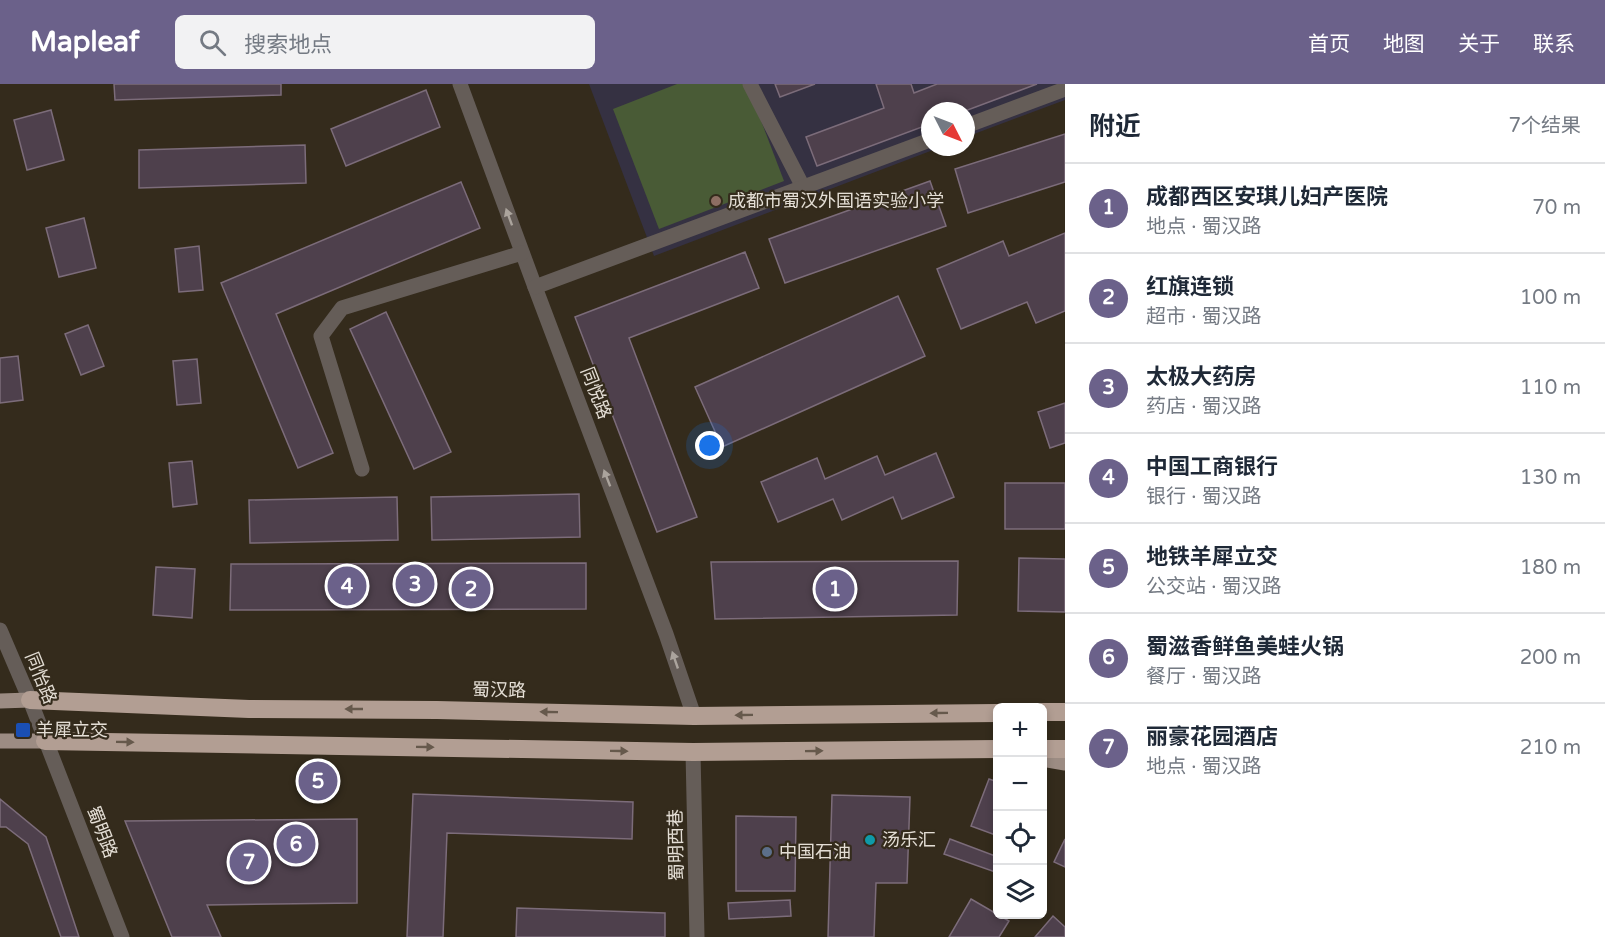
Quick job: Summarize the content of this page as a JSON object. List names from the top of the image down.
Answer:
{
  "streets": {
    "highway": ["蜀汉路"],
    "street": [
      "同悦路",
      "同怡路",
      "蜀明路",
      "蜀明西巷"
    ]
  },
  "crossings": [
    ["同悦路", "蜀汉路"],
    ["同怡路", "蜀汉路"],
    ["同怡路", "蜀明路"]
  ],
  "one_way": ["同悦路"],
  "places": {
    "other": ["成都市蜀汉外国语实验小学", "汤乐汇", "中国石油"],
    "transit": ["羊犀立交"]
  },
  "north": "bottom right",
  "page": {
    "header": "Mapleaf",
    "search": "搜索地点",
    "nav": [
      "首页",
      "地图",
      "关于",
      "联系"
    ],
    "heading": ["附近", "7个结果"],
    "list": [
      {
        "mark": "1",
        "name": "成都西区安琪儿妇产医院",
        "note": "地点 · 蜀汉路",
        "value": "70 m"
      },
      {
        "mark": "2",
        "name": "红旗连锁",
        "note": "超市 · 蜀汉路",
        "value": "100 m"
      },
      {
        "mark": "3",
        "name": "太极大药房",
        "note": "药店 · 蜀汉路",
        "value": "110 m"
      },
      {
        "mark": "4",
        "name": "中国工商银行",
        "note": "银行 · 蜀汉路",
        "value": "130 m"
      },
      {
        "mark": "5",
        "name": "地铁羊犀立交",
        "note": "公交站 · 蜀汉路",
        "value": "180 m"
      },
      {
        "mark": "6",
        "name": "蜀滋香鲜鱼美蛙火锅",
        "note": "餐厅 · 蜀汉路",
        "value": "200 m"
      },
      {
        "mark": "7",
        "name": "丽豪花园酒店",
        "note": "地点 · 蜀汉路",
        "value": "210 m"
      }
    ],
    "pins": [
      "3",
      "4",
      "1",
      "2",
      "5",
      "6",
      "7"
    ],
    "map_buttons": ["+", "−"]
  }
}
